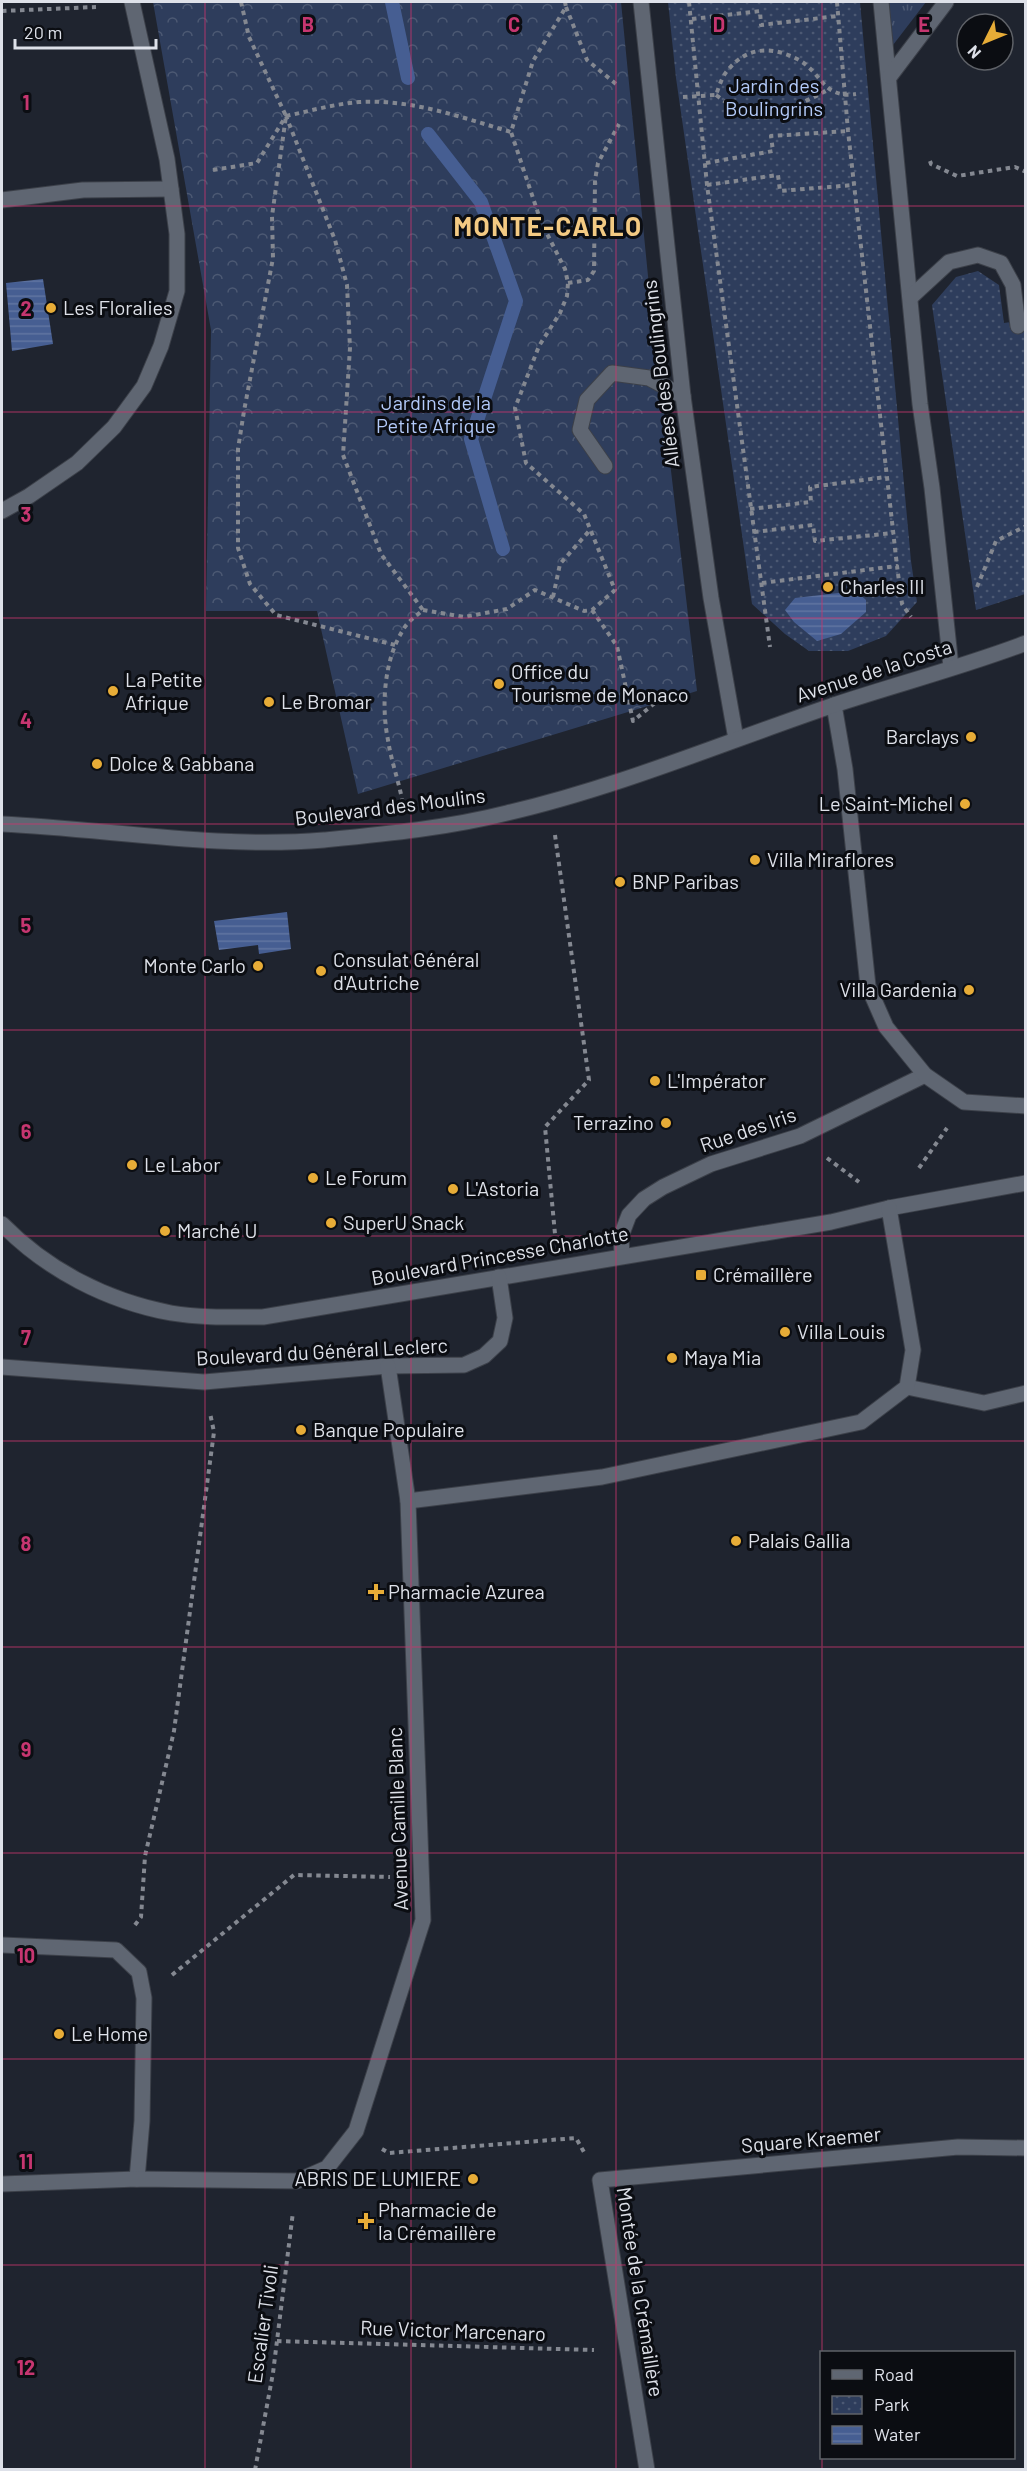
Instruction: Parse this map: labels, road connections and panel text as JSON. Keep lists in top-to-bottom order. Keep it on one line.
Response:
{"streets":{"main road":["Allées des Boulingrins","Avenue de la Costa","Boulevard des Moulins","Rue des Iris","Boulevard Princesse Charlotte","Boulevard du Général Leclerc","Avenue Camille Blanc","Square Kraemer","Montée de la Crémaillère"],"path":["Escalier Tivoli","Rue Victor Marcenaro"]},"crossings":[["Allées des Boulingrins","Avenue de la Costa"],["Allées des Boulingrins","Boulevard des Moulins"],["Avenue de la Costa","Boulevard des Moulins"],["Rue des Iris","Boulevard Princesse Charlotte"],["Boulevard Princesse Charlotte","Boulevard du Général Leclerc"],["Boulevard du Général Leclerc","Avenue Camille Blanc"],["Avenue Camille Blanc","Montée de la Crémaillère"],["Avenue Camille Blanc","Escalier Tivoli"],["Square Kraemer","Montée de la Crémaillère"],["Montée de la Crémaillère","Rue Victor Marcenaro"],["Escalier Tivoli","Rue Victor Marcenaro"]],"districts":["MONTE-CARLO"],"parks":["Jardin des Boulingrins","Jardins de la Petite Afrique"],"places":{"other":["Les Floralies","Charles III","Office du Tourisme de Monaco","La Petite Afrique","Le Bromar","Barclays","Dolce & Gabbana","Le Saint-Michel","Villa Miraflores","BNP Paribas","Monte Carlo","Consulat Général d'Autriche","Villa Gardenia","L'Impérator","Terrazino","Le Labor","Le Forum","L'Astoria","SuperU Snack","Marché U","Villa Louis","Maya Mia","Banque Populaire","Palais Gallia","Le Home","ABRIS DE LUMIERE"],"transit":["Crémaillère"],"health":["Pharmacie Azurea","Pharmacie de la Crémaillère"]},"legend":["Road","Park","Water"],"scale_bar":"20 m","north":"bottom left","grid":{"columns":["B","C","D","E"],"rows":["1","2","3","4","5","6","7","8","9","10","11","12"]}}
